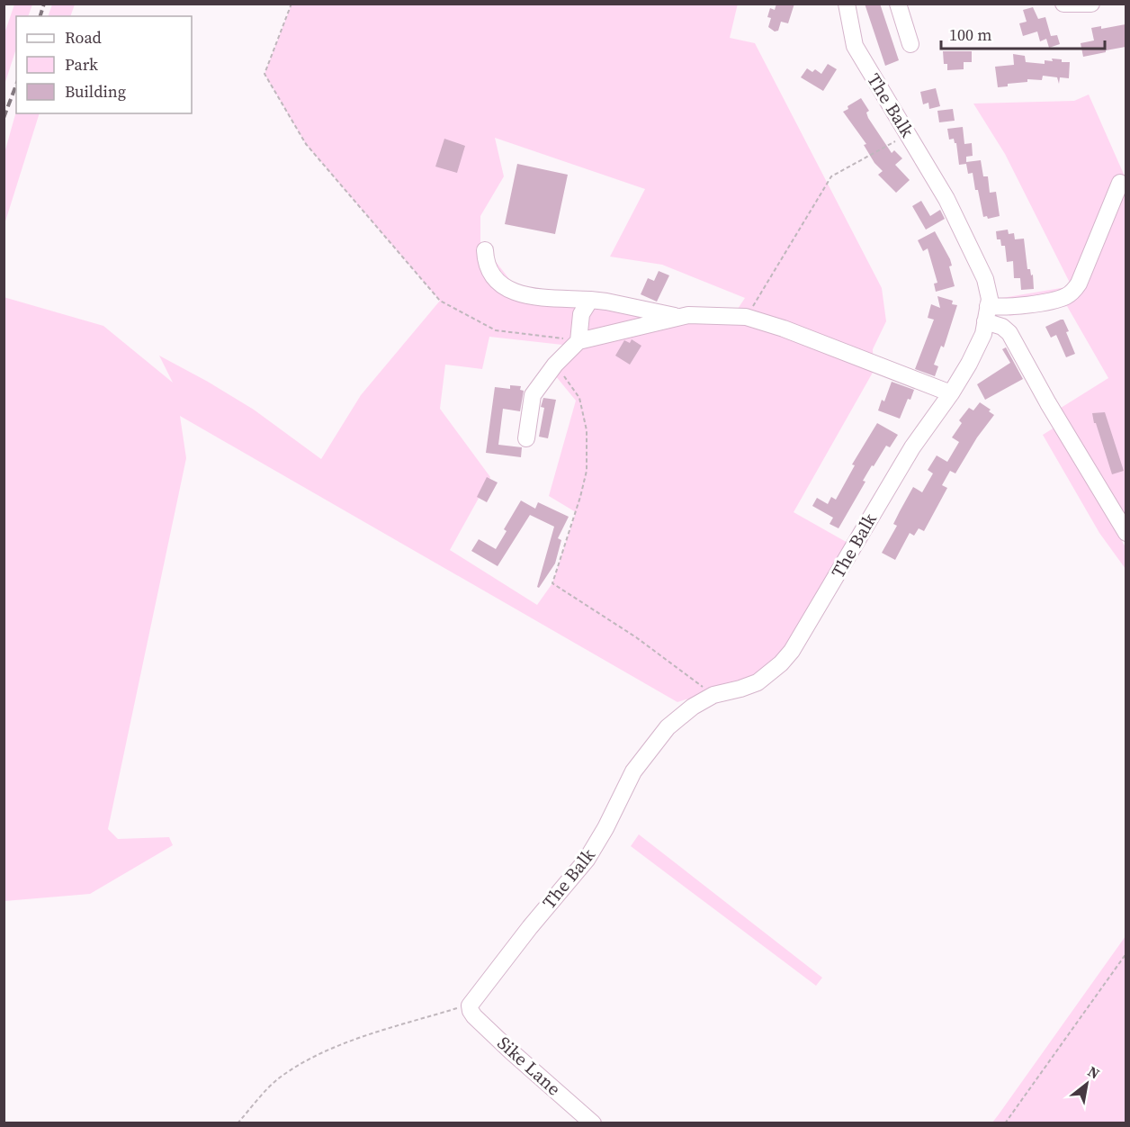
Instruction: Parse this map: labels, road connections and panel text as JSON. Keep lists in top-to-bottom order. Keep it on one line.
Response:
{"streets":{"street":["The Balk","Sike Lane"]},"crossings":[["The Balk","Sike Lane"]],"legend":["Road","Park","Building"],"scale_bar":"100 m","north":"top right"}
